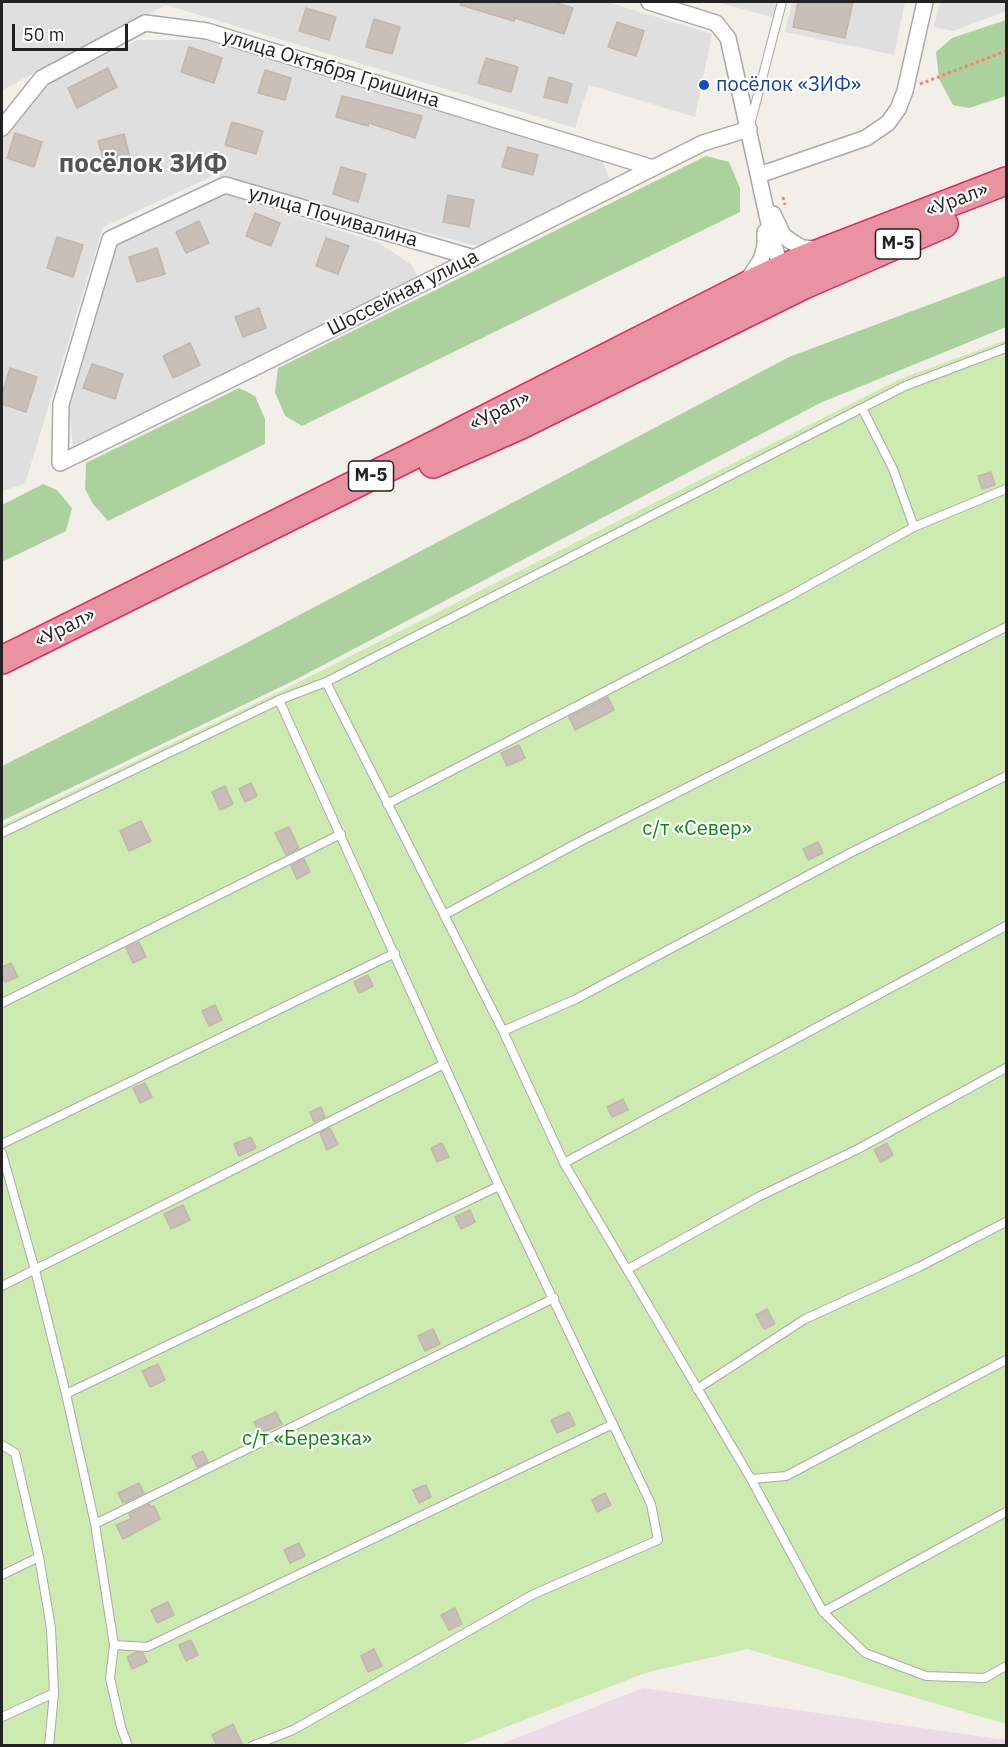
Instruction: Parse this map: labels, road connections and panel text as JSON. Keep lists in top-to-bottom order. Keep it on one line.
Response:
{"streets":{"highway":["«Урал»","М-5"],"street":["улица Октября Гришина","улица Почивалина","Шоссейная улица"]},"crossings":[["улица Октября Гришина","Шоссейная улица"],["улица Почивалина","Шоссейная улица"]],"districts":["посёлок ЗИФ"],"parks":["с/т «Север»","с/т «Березка»"],"places":["посёлок «ЗИФ»"],"scale_bar":"50 m"}
